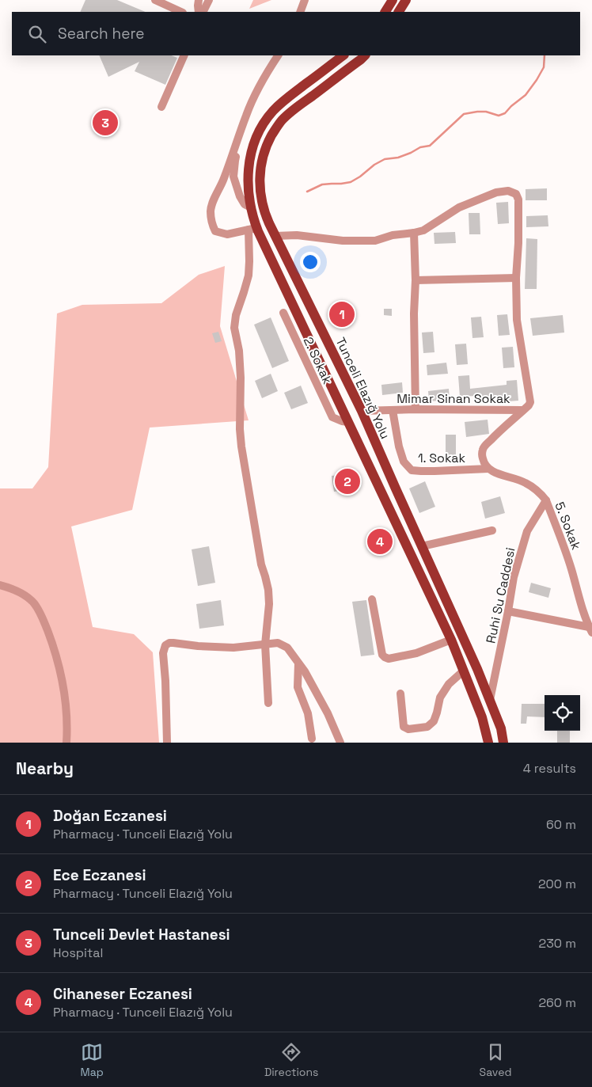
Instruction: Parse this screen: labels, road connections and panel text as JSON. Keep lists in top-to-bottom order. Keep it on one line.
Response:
{"streets":{"main road":["Tunceli Elazığ Yolu"],"street":["2. Sokak","Mimar Sinan Sokak","1. Sokak","5. Sokak","Ruhi Su Caddesi"]},"crossings":[["Tunceli Elazığ Yolu","Mimar Sinan Sokak"],["Tunceli Elazığ Yolu","Ruhi Su Caddesi"],["Mimar Sinan Sokak","1. Sokak"],["5. Sokak","Ruhi Su Caddesi"]],"page":{"search":"Search here","pins":["3","1","2","4"],"heading":["Nearby","4 results"],"list":[{"mark":"1","name":"Doğan Eczanesi","note":"Pharmacy · Tunceli Elazığ Yolu","value":"60 m"},{"mark":"2","name":"Ece Eczanesi","note":"Pharmacy · Tunceli Elazığ Yolu","value":"200 m"},{"mark":"3","name":"Tunceli Devlet Hastanesi","note":"Hospital","value":"230 m"},{"mark":"4","name":"Cihaneser Eczanesi","note":"Pharmacy · Tunceli Elazığ Yolu","value":"260 m"}],"nav":["Map","Directions","Saved"]}}
